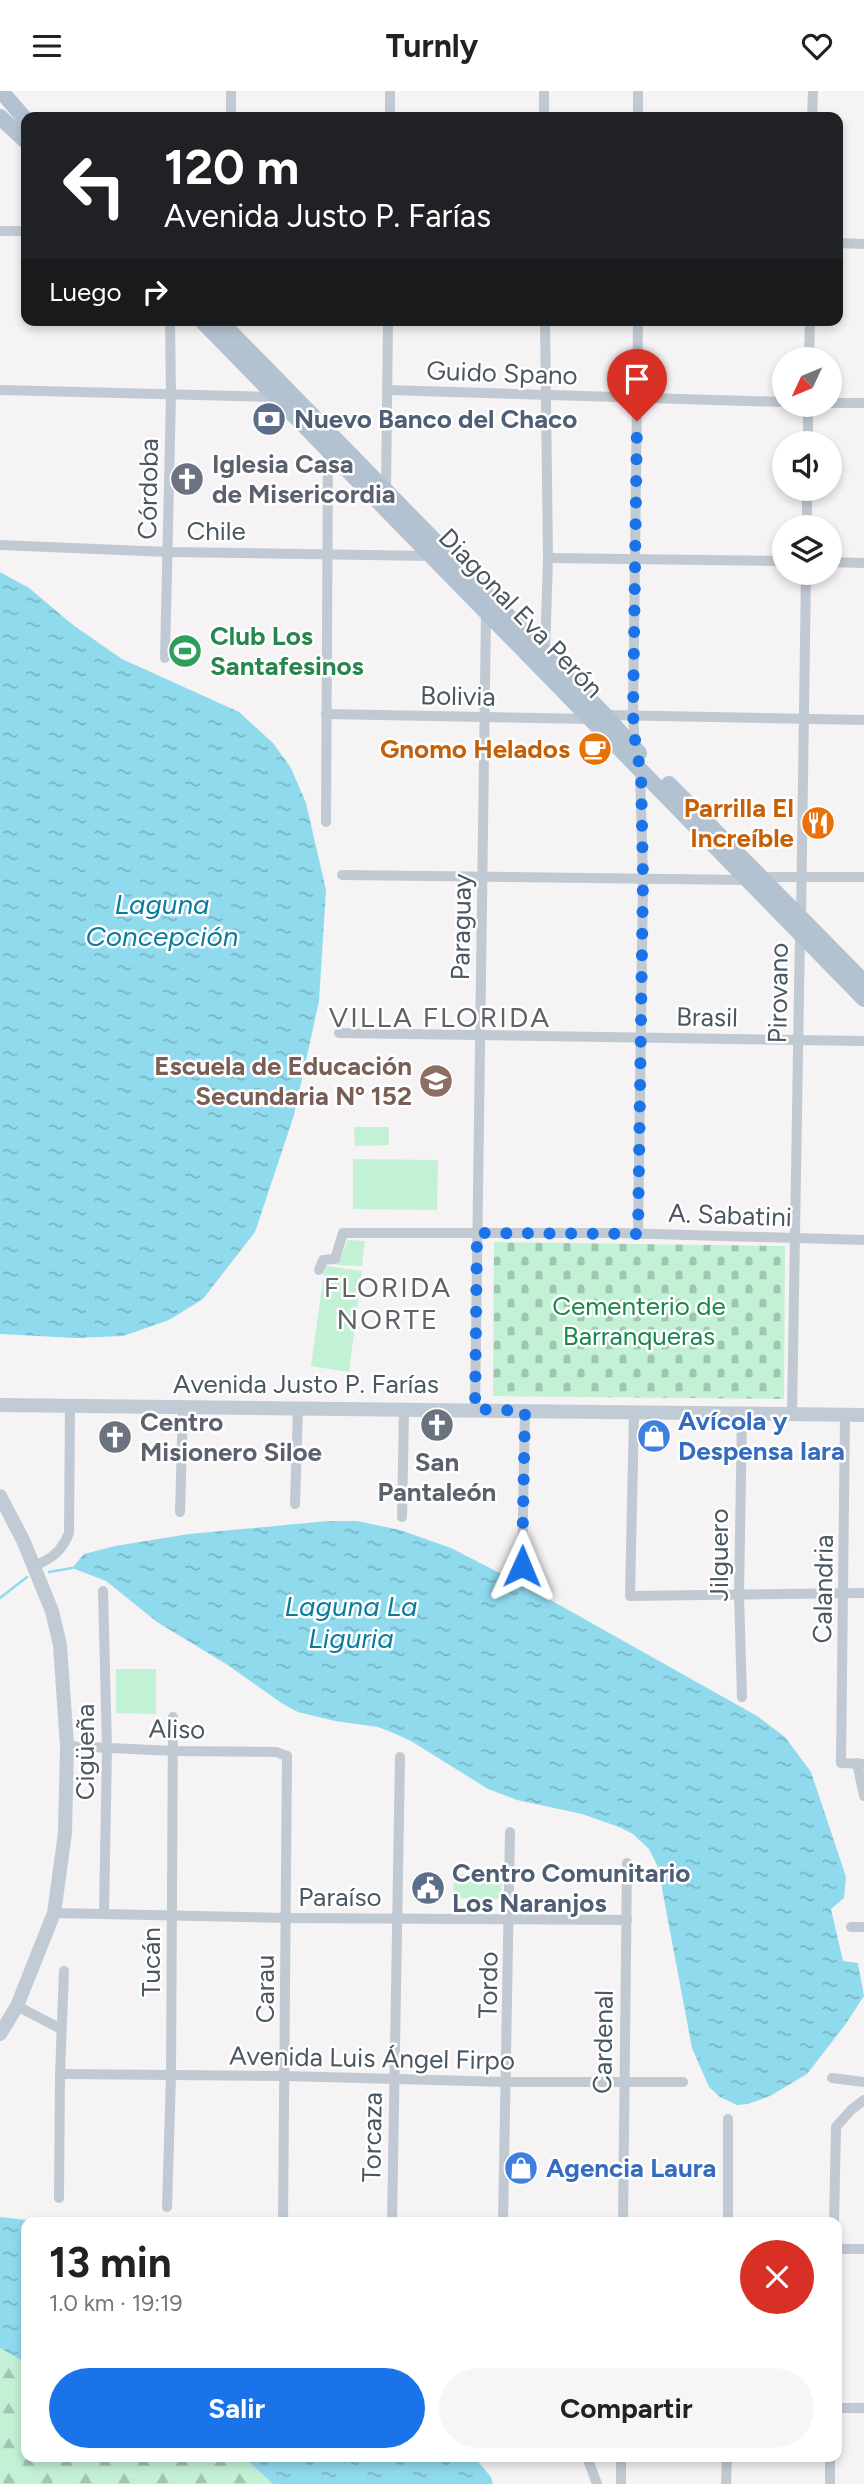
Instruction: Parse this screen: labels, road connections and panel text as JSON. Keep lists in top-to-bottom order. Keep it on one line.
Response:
{"streets":{"main road":["Diagonal Eva Perón"],"street":["Guido Spano","Córdoba","Chile","Bolivia","Paraguay","Pirovano","Brasil","A. Sabatini","Avenida Justo P. Farías","Jilguero","Calandria","Aliso","Cigüeña","Paraíso","Tucán","Tordo","Carau","Cardenal","Avenida Luis Ángel Firpo","Torcaza"]},"crossings":[["Córdoba","Chile"],["Chile","Diagonal Eva Perón"],["Diagonal Eva Perón","Bolivia"],["Diagonal Eva Perón","Paraguay"],["Diagonal Eva Perón","Pirovano"],["Bolivia","Paraguay"],["Bolivia","Pirovano"],["Paraguay","Brasil"],["Paraguay","A. Sabatini"],["Paraguay","Avenida Justo P. Farías"],["Pirovano","Brasil"],["Pirovano","A. Sabatini"],["Pirovano","Avenida Justo P. Farías"],["Avenida Justo P. Farías","Jilguero"],["Avenida Justo P. Farías","Calandria"],["Aliso","Cigüeña"],["Aliso","Tucán"],["Aliso","Carau"],["Cigüeña","Paraíso"],["Paraíso","Tucán"],["Paraíso","Tordo"],["Paraíso","Carau"],["Paraíso","Cardenal"],["Paraíso","Torcaza"],["Tucán","Avenida Luis Ángel Firpo"],["Tordo","Avenida Luis Ángel Firpo"],["Carau","Avenida Luis Ángel Firpo"],["Cardenal","Avenida Luis Ángel Firpo"],["Avenida Luis Ángel Firpo","Torcaza"]],"districts":["VILLA FLORIDA","FLORIDA NORTE"],"water":["Laguna Concepción","Laguna La Liguria"],"parks":["Cementerio de Barranqueras"],"places":{"bank":["Nuevo Banco del Chaco"],"church":["Iglesia Casa de Misericordia","San Pantaleón","Centro Misionero Siloe"],"sports":["Club Los Santafesinos"],"cafe":["Gnomo Helados"],"restaurant":["Parrilla El Increíble"],"school or university":["Escuela de Educación Secundaria Nº 152"],"shop":["Avícola y Despensa Iara","Agencia Laura"],"public building":["Centro Comunitario Los Naranjos"]},"north":"bottom left","page":{"header":"Turnly","turn":["120 m","Avenida Justo P. Farías"],"then":"Luego","heading":["13 min","1.0 km · 19:19"],"buttons":["Salir","Compartir"]}}
